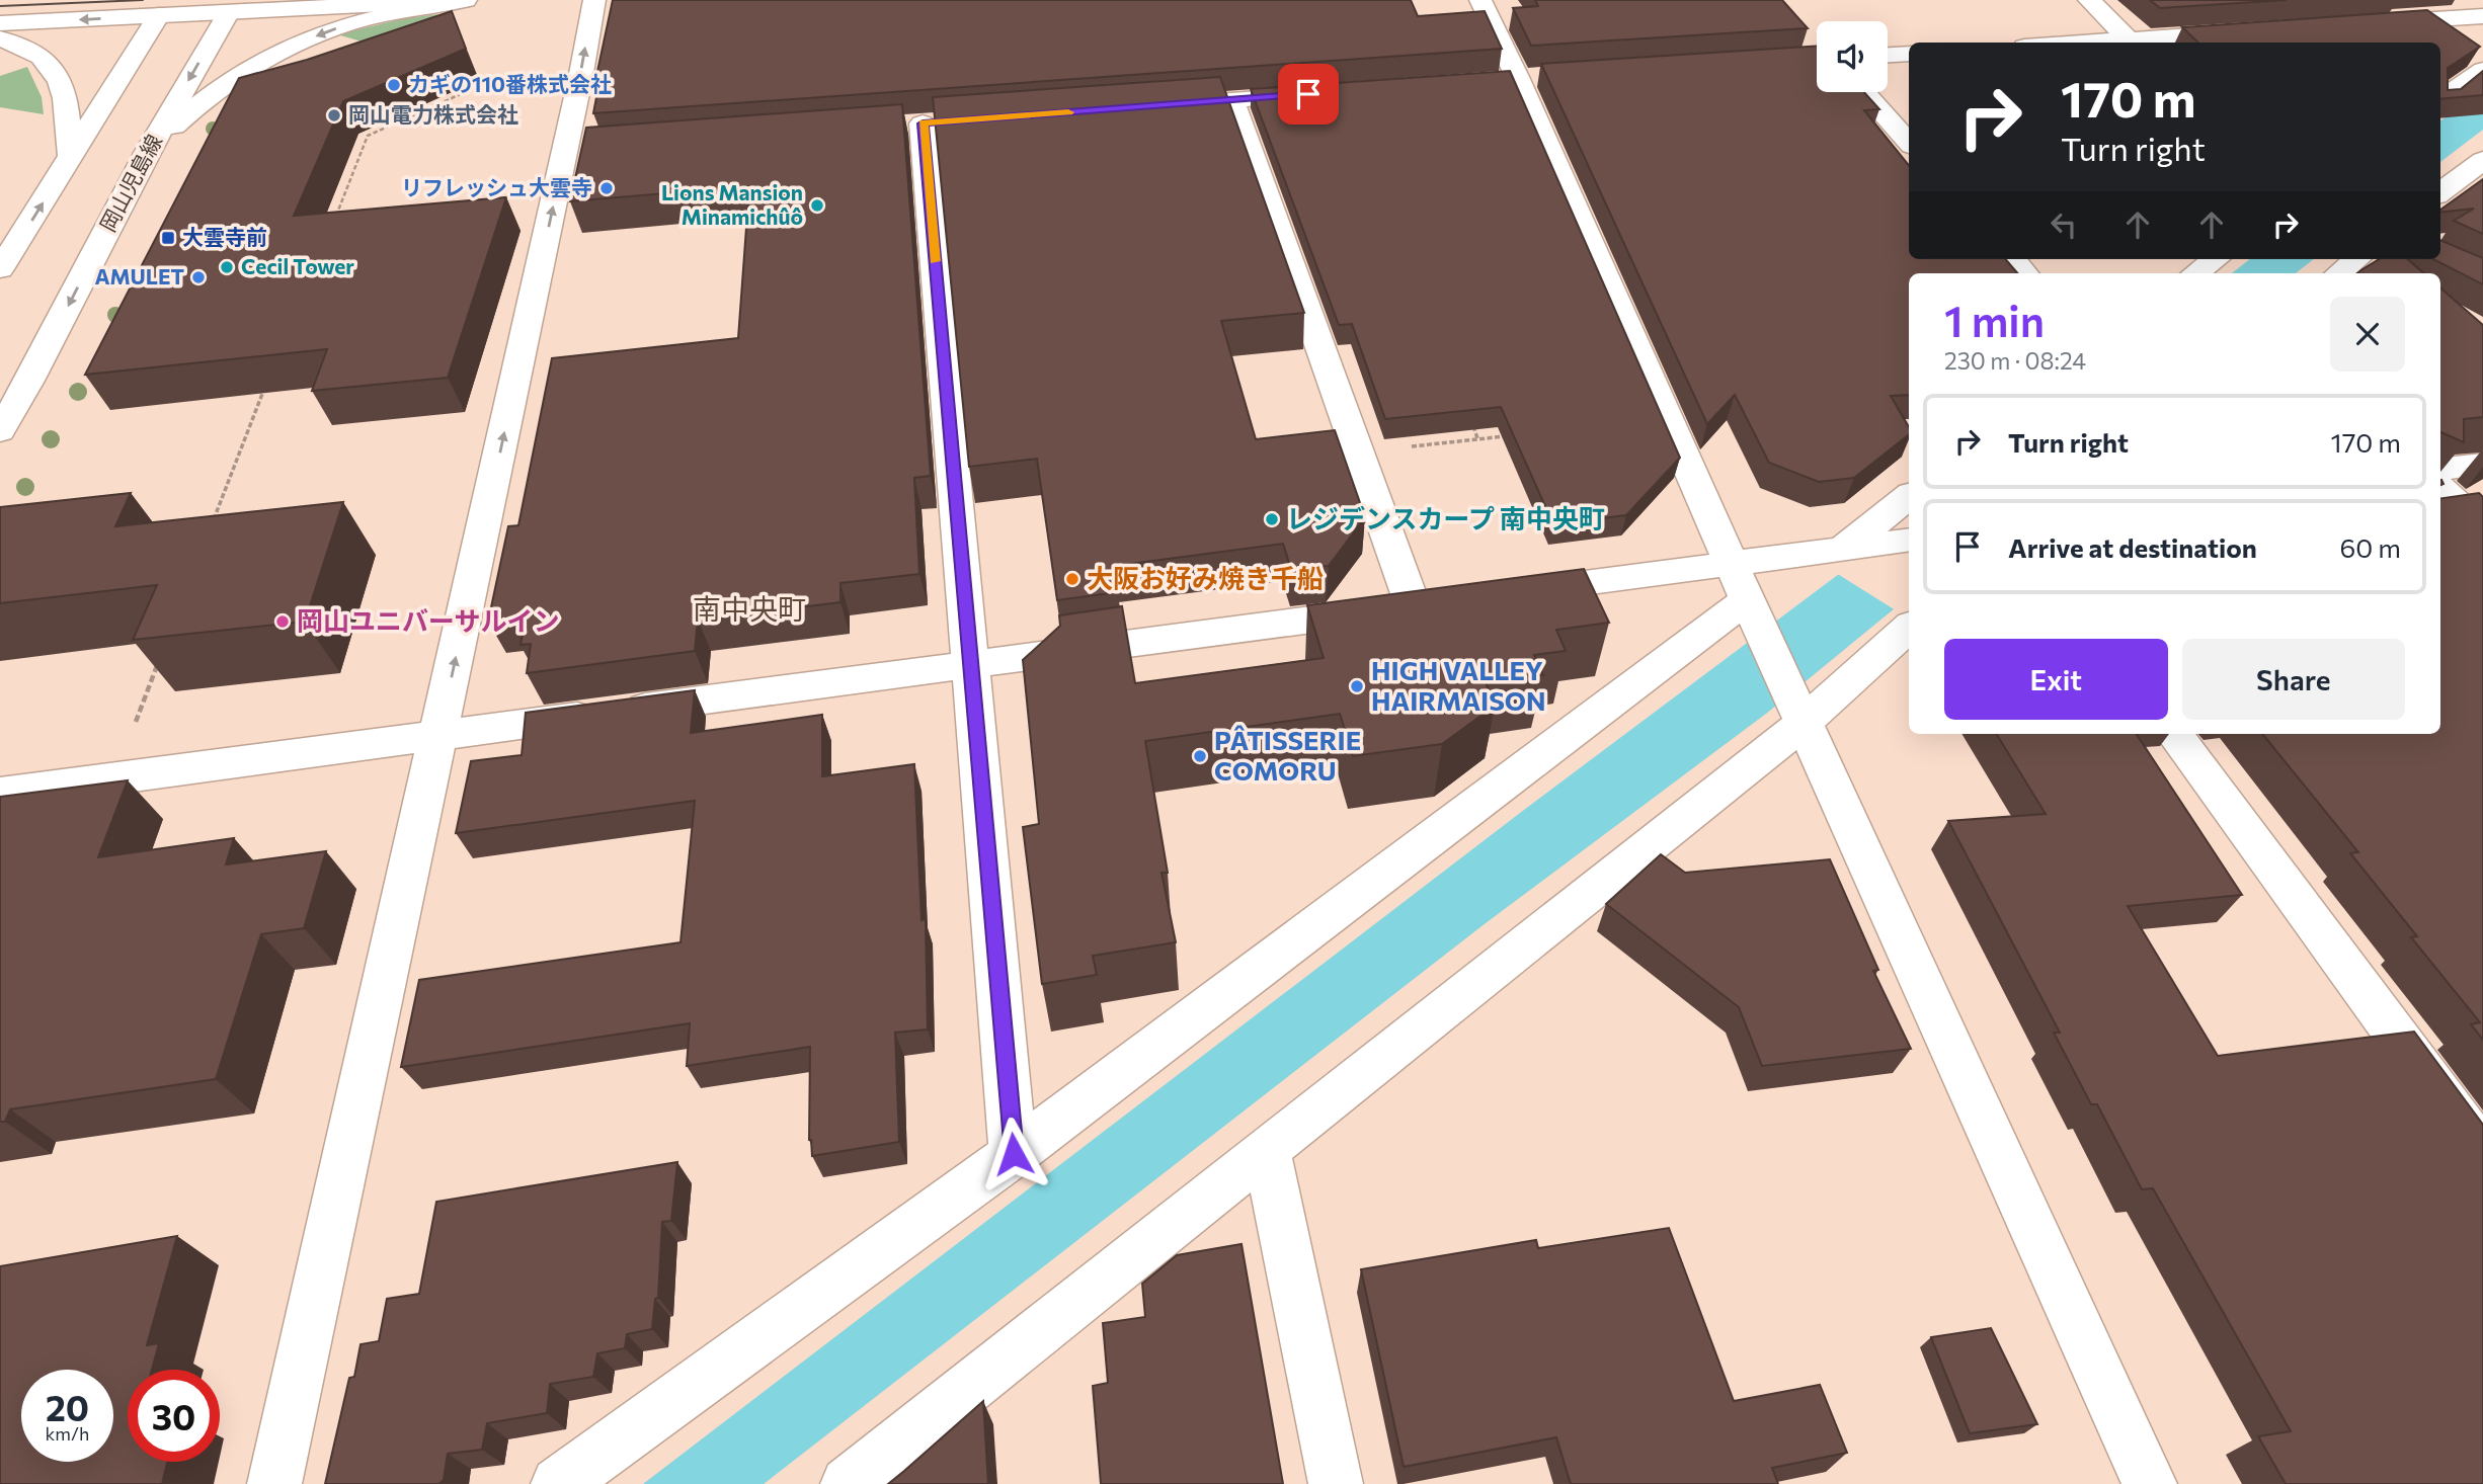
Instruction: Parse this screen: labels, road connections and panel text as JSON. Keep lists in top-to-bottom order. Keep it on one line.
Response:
{"streets":{"main road":["岡山児島線"]},"districts":["南中央町"],"places":{"other":["カギの110番株式会社","岡山電力株式会社","リフレッシュ大雲寺","Lions Mansion Minamichûô","Cecil Tower","AMULET","レジデンスカープ 南中央町","大阪お好み焼き千船","岡山ユニバーサルイン","HIGH VALLEY HAIRMAISON","PÂTISSERIE COMORU"],"transit":["大雲寺前"]},"page":{"turn":["170 m","Turn right"],"heading":["1 min","230 m · 08:24"],"list":[{"name":"Turn right","value":"170 m"},{"name":"Arrive at destination","value":"60 m"}],"buttons":["Exit","Share"],"speed":"20 km/h","limit":"30"}}
